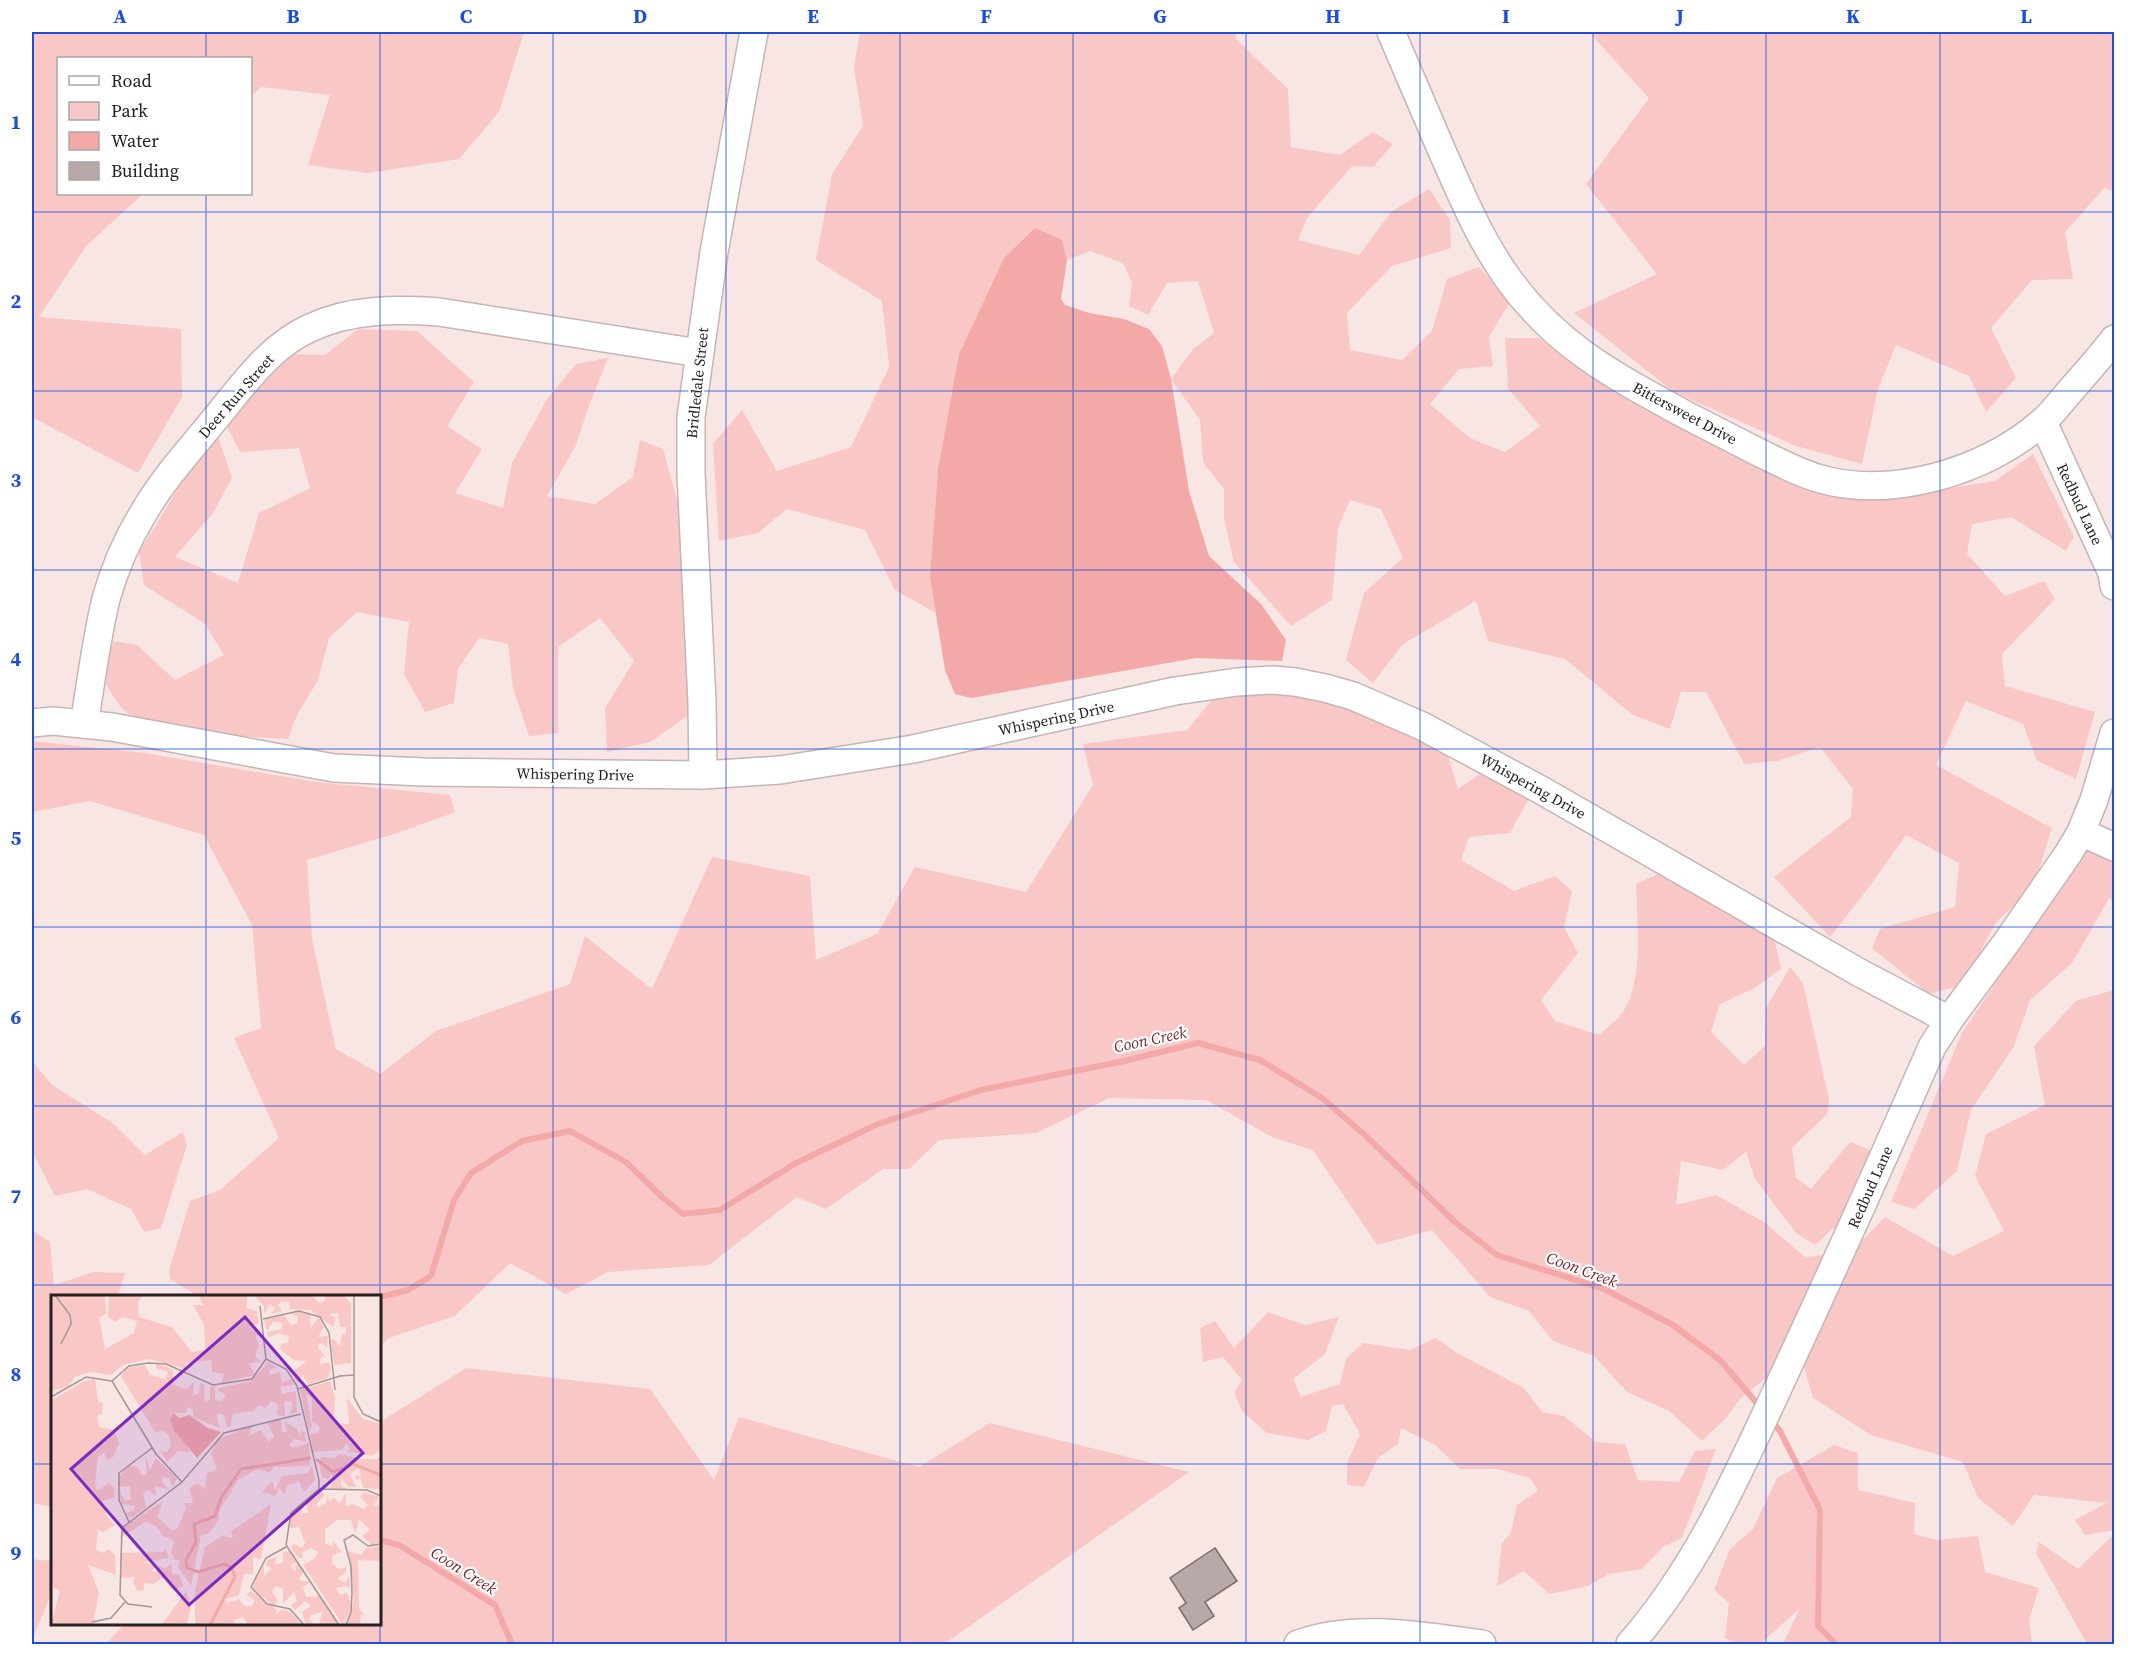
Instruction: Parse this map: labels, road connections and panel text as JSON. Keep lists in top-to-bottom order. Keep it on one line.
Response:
{"streets":{"street":["Bridledale Street","Deer Run Street","Bittersweet Drive","Redbud Lane","Whispering Drive"]},"crossings":[["Bridledale Street","Deer Run Street"],["Bridledale Street","Whispering Drive"],["Deer Run Street","Whispering Drive"],["Bittersweet Drive","Redbud Lane"],["Redbud Lane","Whispering Drive"]],"water":["Coon Creek"],"legend":["Road","Park","Water","Building"],"grid":{"columns":["A","B","C","D","E","F","G","H","I","J","K","L"],"rows":["1","2","3","4","5","6","7","8","9"]}}
